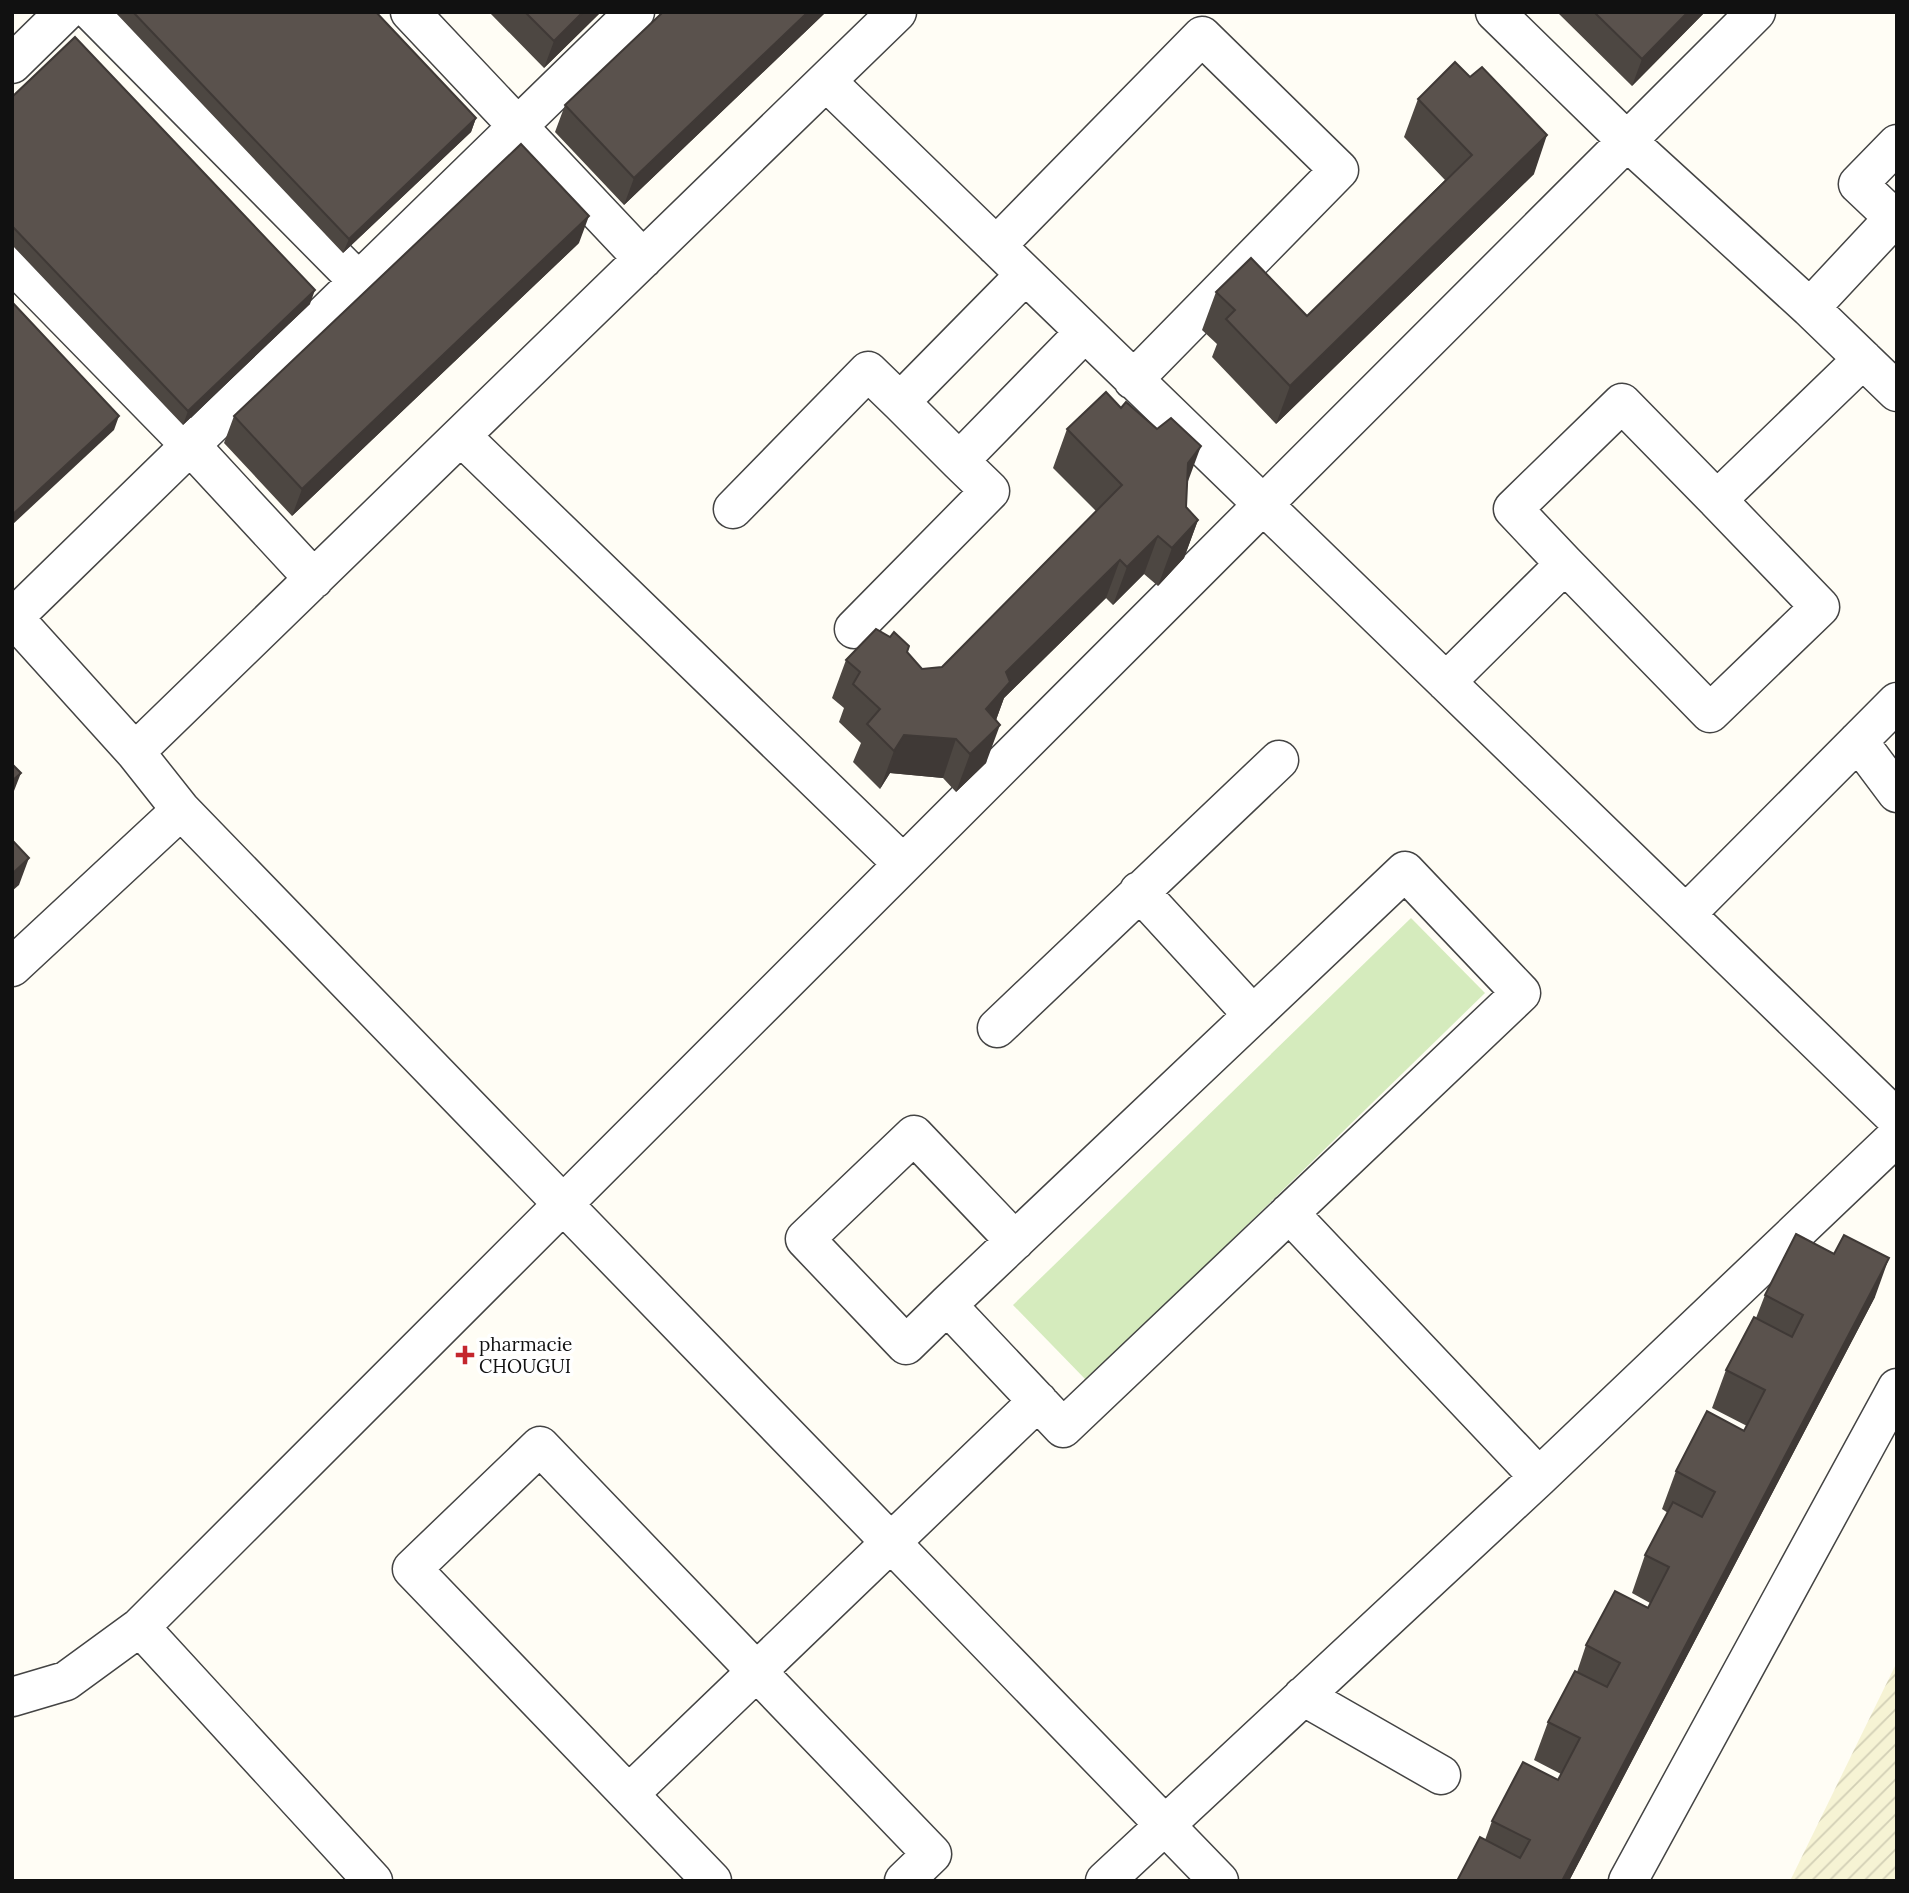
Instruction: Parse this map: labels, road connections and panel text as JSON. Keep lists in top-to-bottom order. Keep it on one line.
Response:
{"places":{"health":["pharmacie CHOUGUI"]}}
